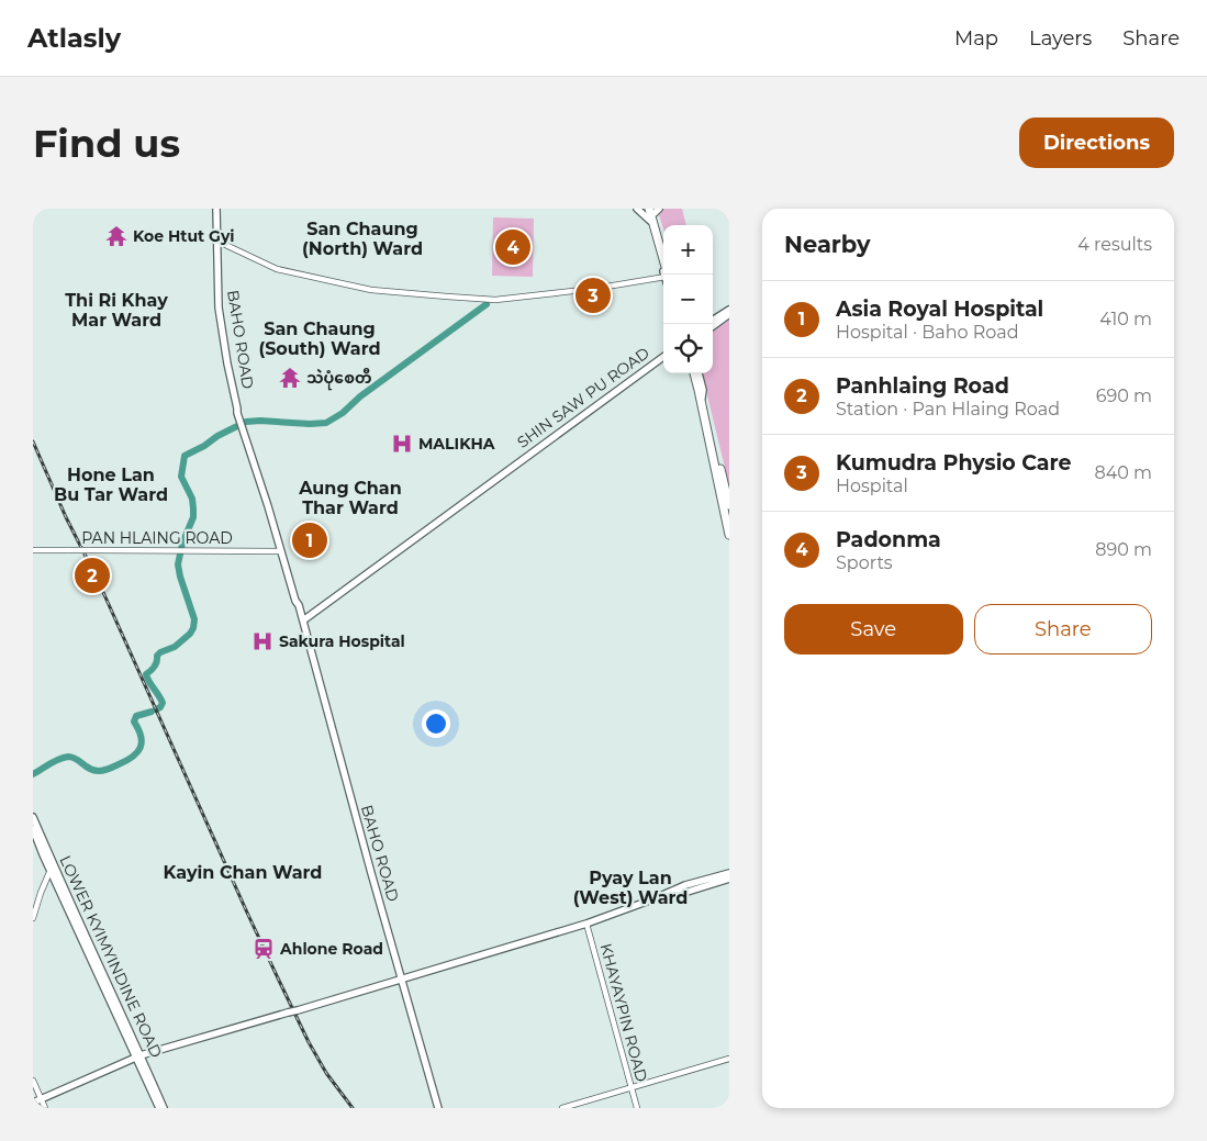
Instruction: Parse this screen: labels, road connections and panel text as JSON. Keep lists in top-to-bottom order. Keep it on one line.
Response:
{"streets":{"main road":["BAHO ROAD","SHIN SAW PU ROAD","LOWER KYIMYINDINE ROAD"],"street":["PAN HLAING ROAD","KHAYAYPIN ROAD"]},"crossings":[["BAHO ROAD","SHIN SAW PU ROAD"],["BAHO ROAD","PAN HLAING ROAD"]],"districts":["San Chaung (North) Ward","Thi Ri Khay Mar Ward","San Chaung (South) Ward","Hone Lan Bu Tar Ward","Aung Chan Thar Ward","Kayin Chan Ward","Pyay Lan (West) Ward"],"places":{"temple":["Koe Htut Gyi","သဲပုံစေတီ"],"hospital":["MALIKHA","Sakura Hospital"],"station":["Ahlone Road"]},"page":{"header":"Atlasly","nav":["Map","Layers","Share"],"buttons":["Directions",["Save","Share"]],"title":"Find us","heading":["Nearby","4 results"],"map_buttons":["+","−"],"pins":["4","3","1","2"],"list":[{"mark":"1","name":"Asia Royal Hospital","note":"Hospital · Baho Road","value":"410 m"},{"mark":"2","name":"Panhlaing Road","note":"Station · Pan Hlaing Road","value":"690 m"},{"mark":"3","name":"Kumudra Physio Care","note":"Hospital","value":"840 m"},{"mark":"4","name":"Padonma","note":"Sports","value":"890 m"}]}}
